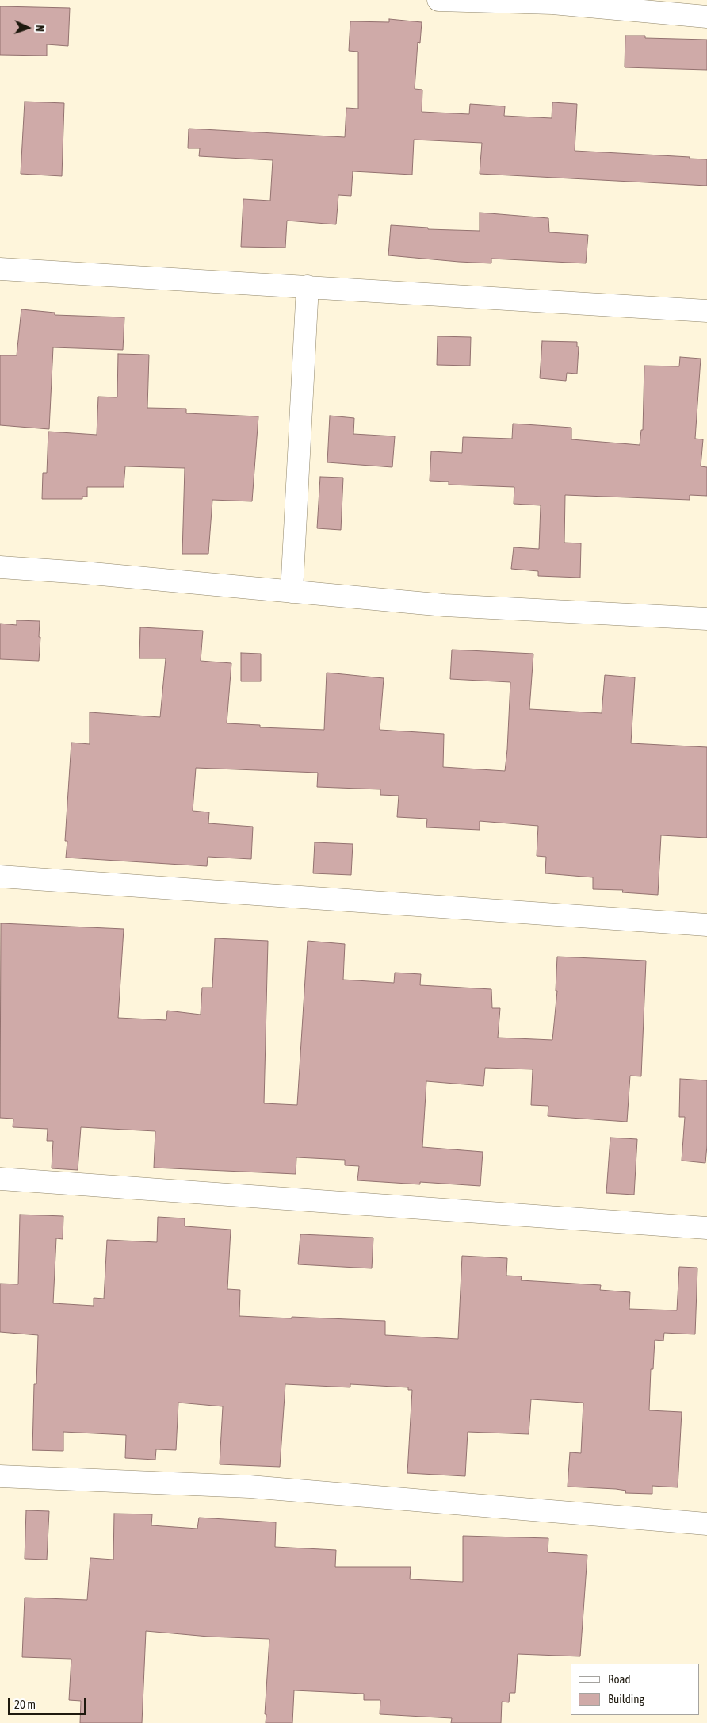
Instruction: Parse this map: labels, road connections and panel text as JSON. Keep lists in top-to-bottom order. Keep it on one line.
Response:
{"legend":["Road","Building"],"scale_bar":"20 m","north":"right"}
